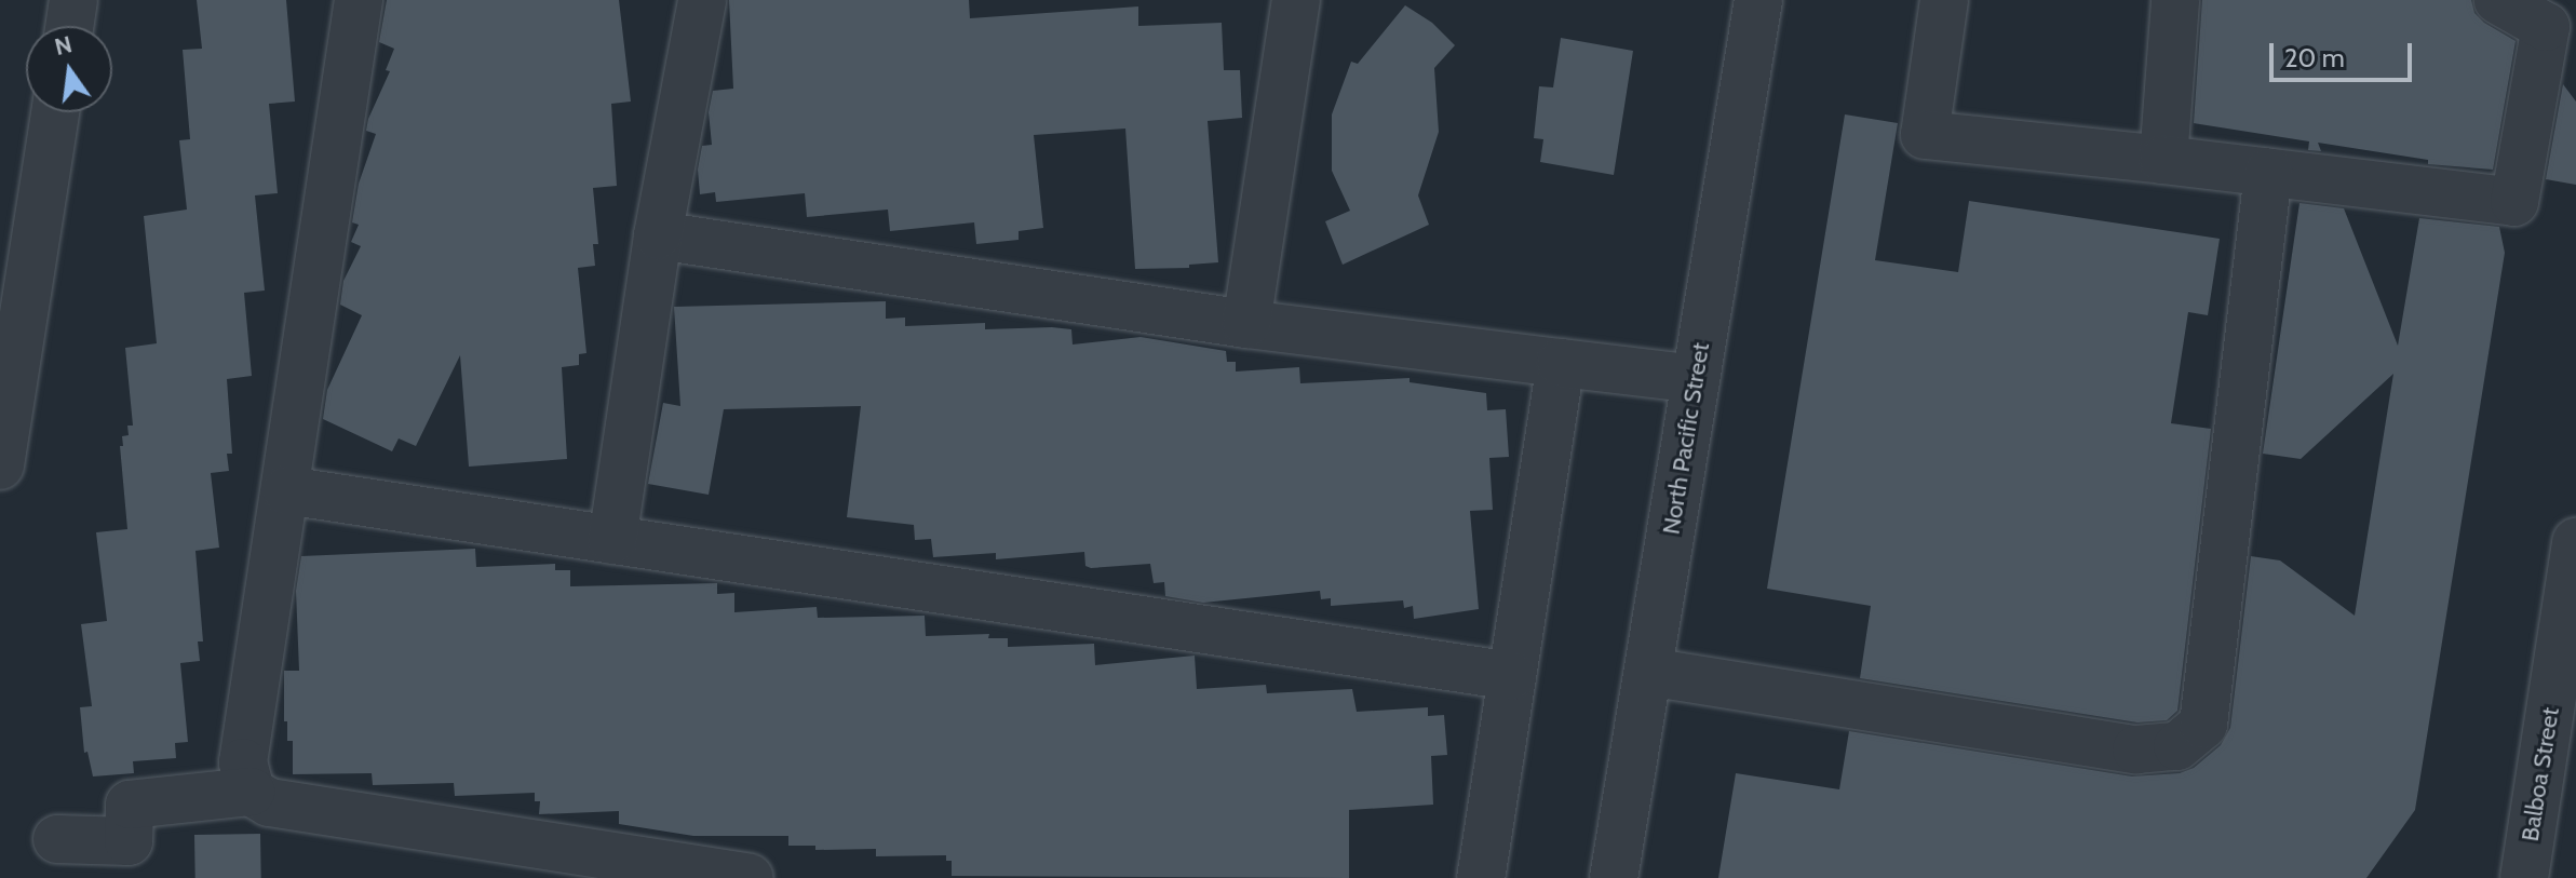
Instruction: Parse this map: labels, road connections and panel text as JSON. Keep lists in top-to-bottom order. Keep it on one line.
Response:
{"streets":{"street":["North Pacific Street","Balboa Street"]},"scale_bar":"20 m","north":"top"}
